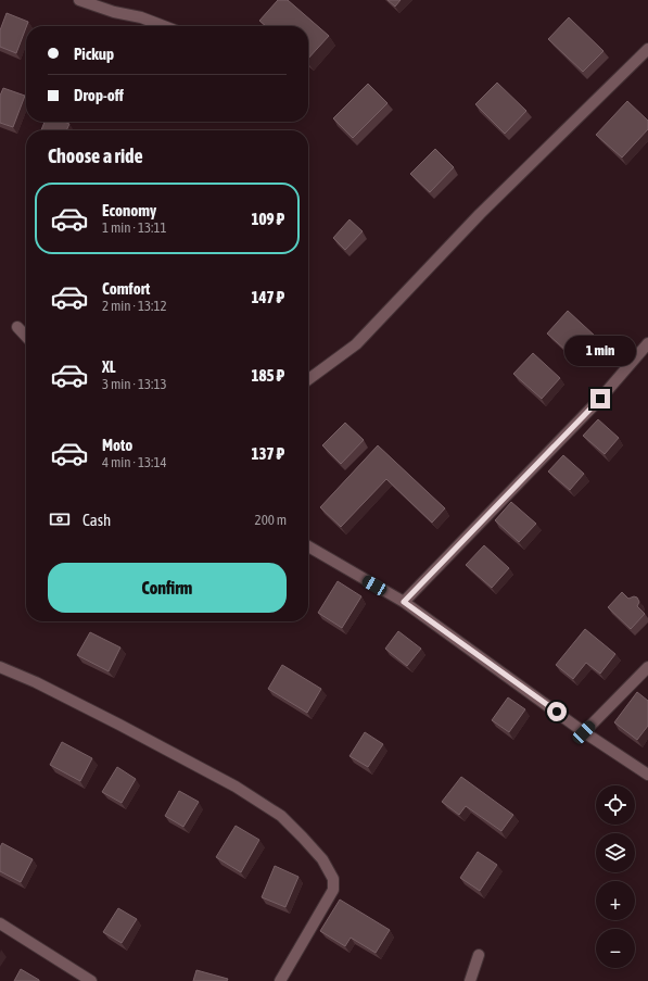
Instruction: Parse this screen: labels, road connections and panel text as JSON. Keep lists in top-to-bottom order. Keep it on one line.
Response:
{"page":{"banner":["Pickup","Drop-off"],"heading":"Choose a ride","list":[{"name":"Economy","note":"1 min · 13:11","value":"109 ₽"},{"name":"Comfort","note":"2 min · 13:12","value":"147 ₽"},{"name":"XL","note":"3 min · 13:13","value":"185 ₽"},{"name":"Moto","note":"4 min · 13:14","value":"137 ₽"}],"bubble":"1 min","pay":["Cash","200 m"],"buttons":"Confirm","map_buttons":["+","−"]}}
